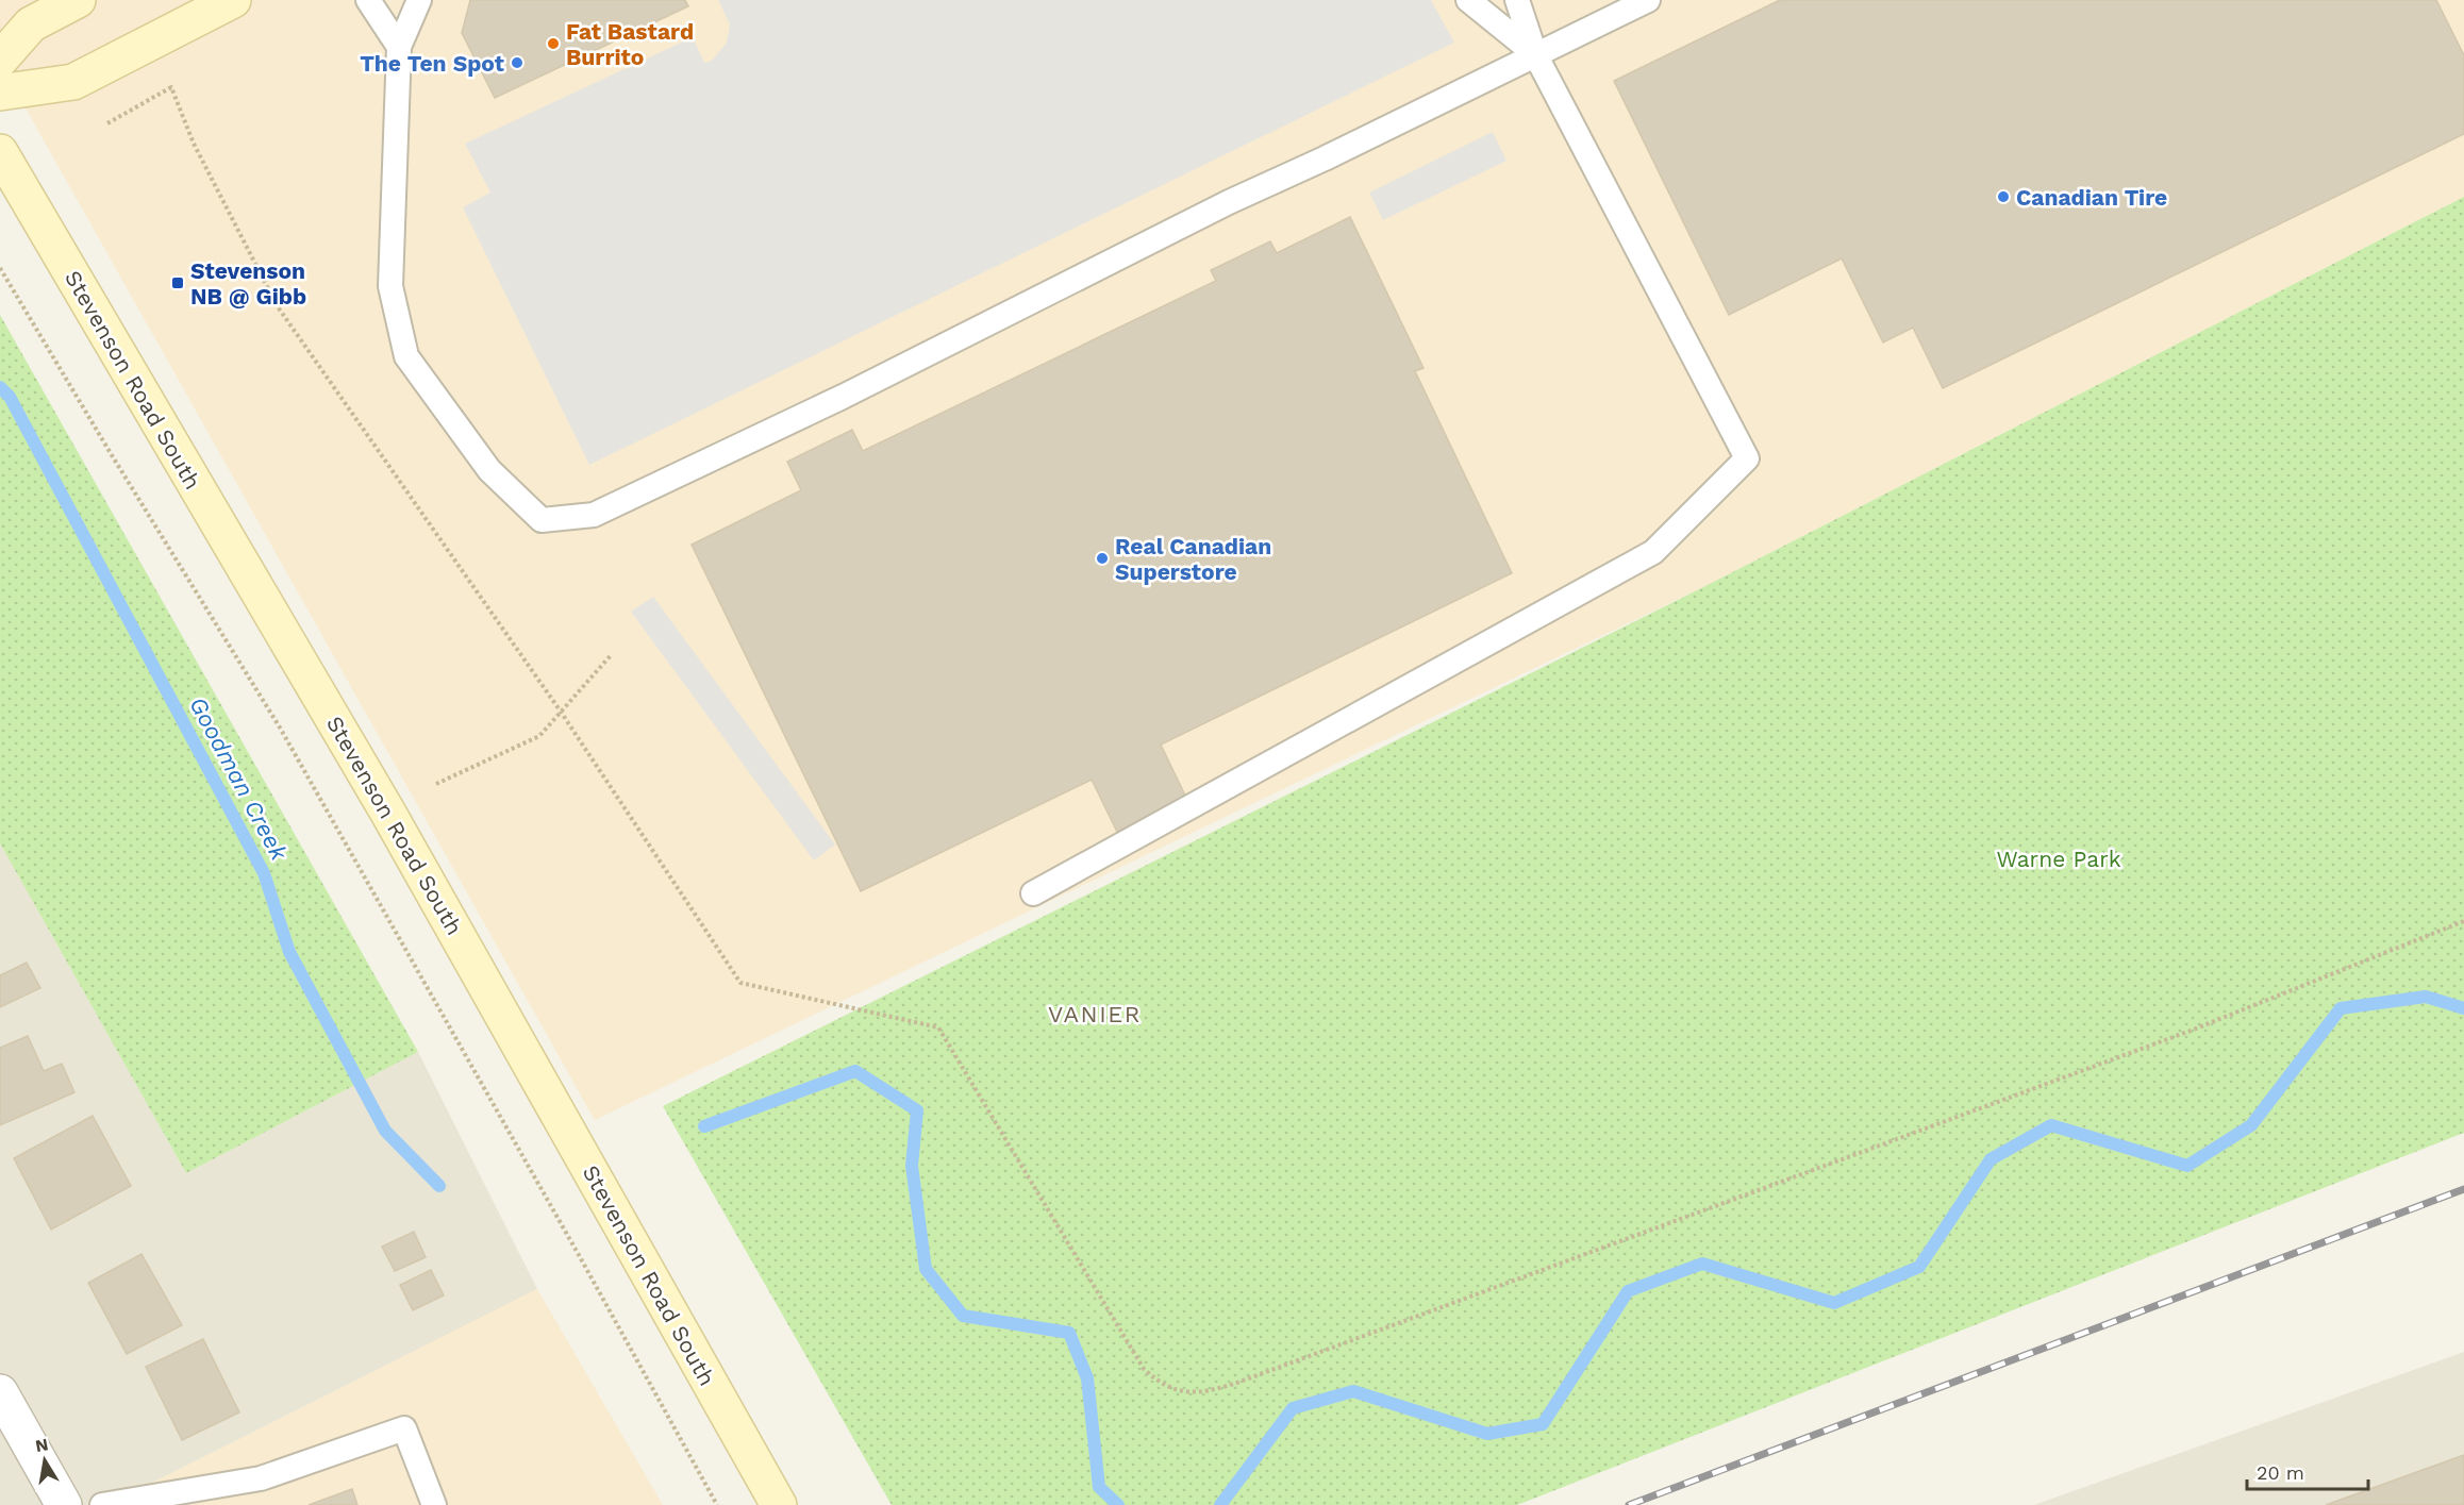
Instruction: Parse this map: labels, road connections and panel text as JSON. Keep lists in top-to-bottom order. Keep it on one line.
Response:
{"streets":{"main road":["Stevenson Road South"]},"districts":["VANIER"],"water":["Goodman Creek"],"parks":["Warne Park"],"places":{"other":["Fat Bastard Burrito","The Ten Spot","Canadian Tire","Real Canadian Superstore"],"transit":["Stevenson NB @ Gibb"]},"scale_bar":"20 m","north":"top"}
